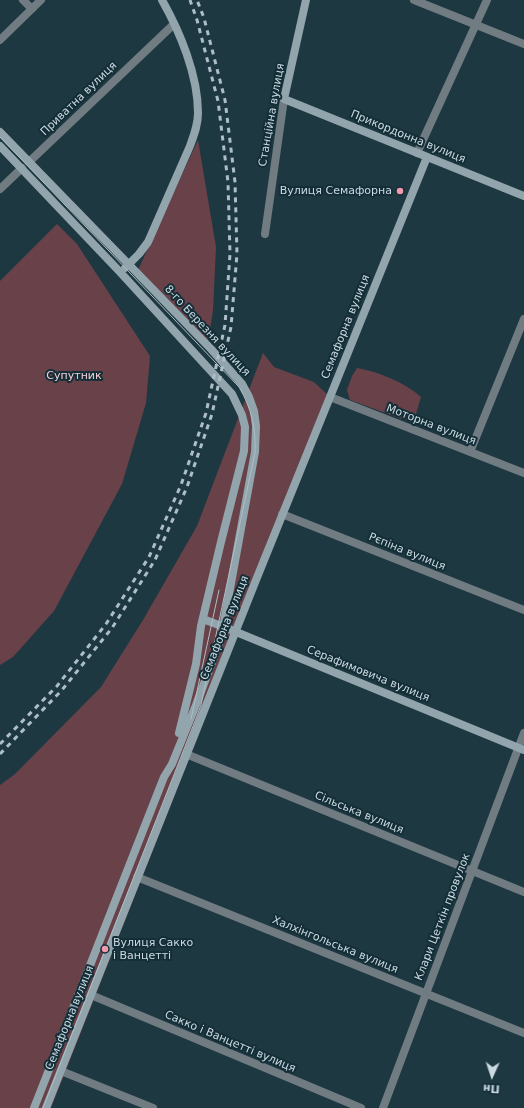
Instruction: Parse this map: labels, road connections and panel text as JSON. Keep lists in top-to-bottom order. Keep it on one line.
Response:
{"streets":{"main road":["Приватна вулиця","Станційна вулиця","Прикордонна вулиця","Семафорна вулиця","8-го Березня вулиця","Серафимовича вулиця"],"street":["Моторна вулиця","Рєпіна вулиця","Сільська вулиця","Клари Цеткін провулок","Халхінгольська вулиця","Сакко і Ванцетті вулиця"]},"crossings":[["Приватна вулиця","8-го Березня вулиця"],["Станційна вулиця","Прикордонна вулиця"],["Прикордонна вулиця","Семафорна вулиця"],["Семафорна вулиця","8-го Березня вулиця"],["Семафорна вулиця","Моторна вулиця"],["Семафорна вулиця","Рєпіна вулиця"],["Семафорна вулиця","Серафимовича вулиця"],["Семафорна вулиця","Сільська вулиця"],["Семафорна вулиця","Халхінгольська вулиця"],["Семафорна вулиця","Сакко і Ванцетті вулиця"],["8-го Березня вулиця","Серафимовича вулиця"],["Серафимовича вулиця","Клари Цеткін провулок"],["Сільська вулиця","Клари Цеткін провулок"],["Клари Цеткін провулок","Халхінгольська вулиця"]],"parks":["Супутник"],"places":["Вулиця Семафорна","Вулиця Сакко і Ванцетті"],"north":"bottom"}
